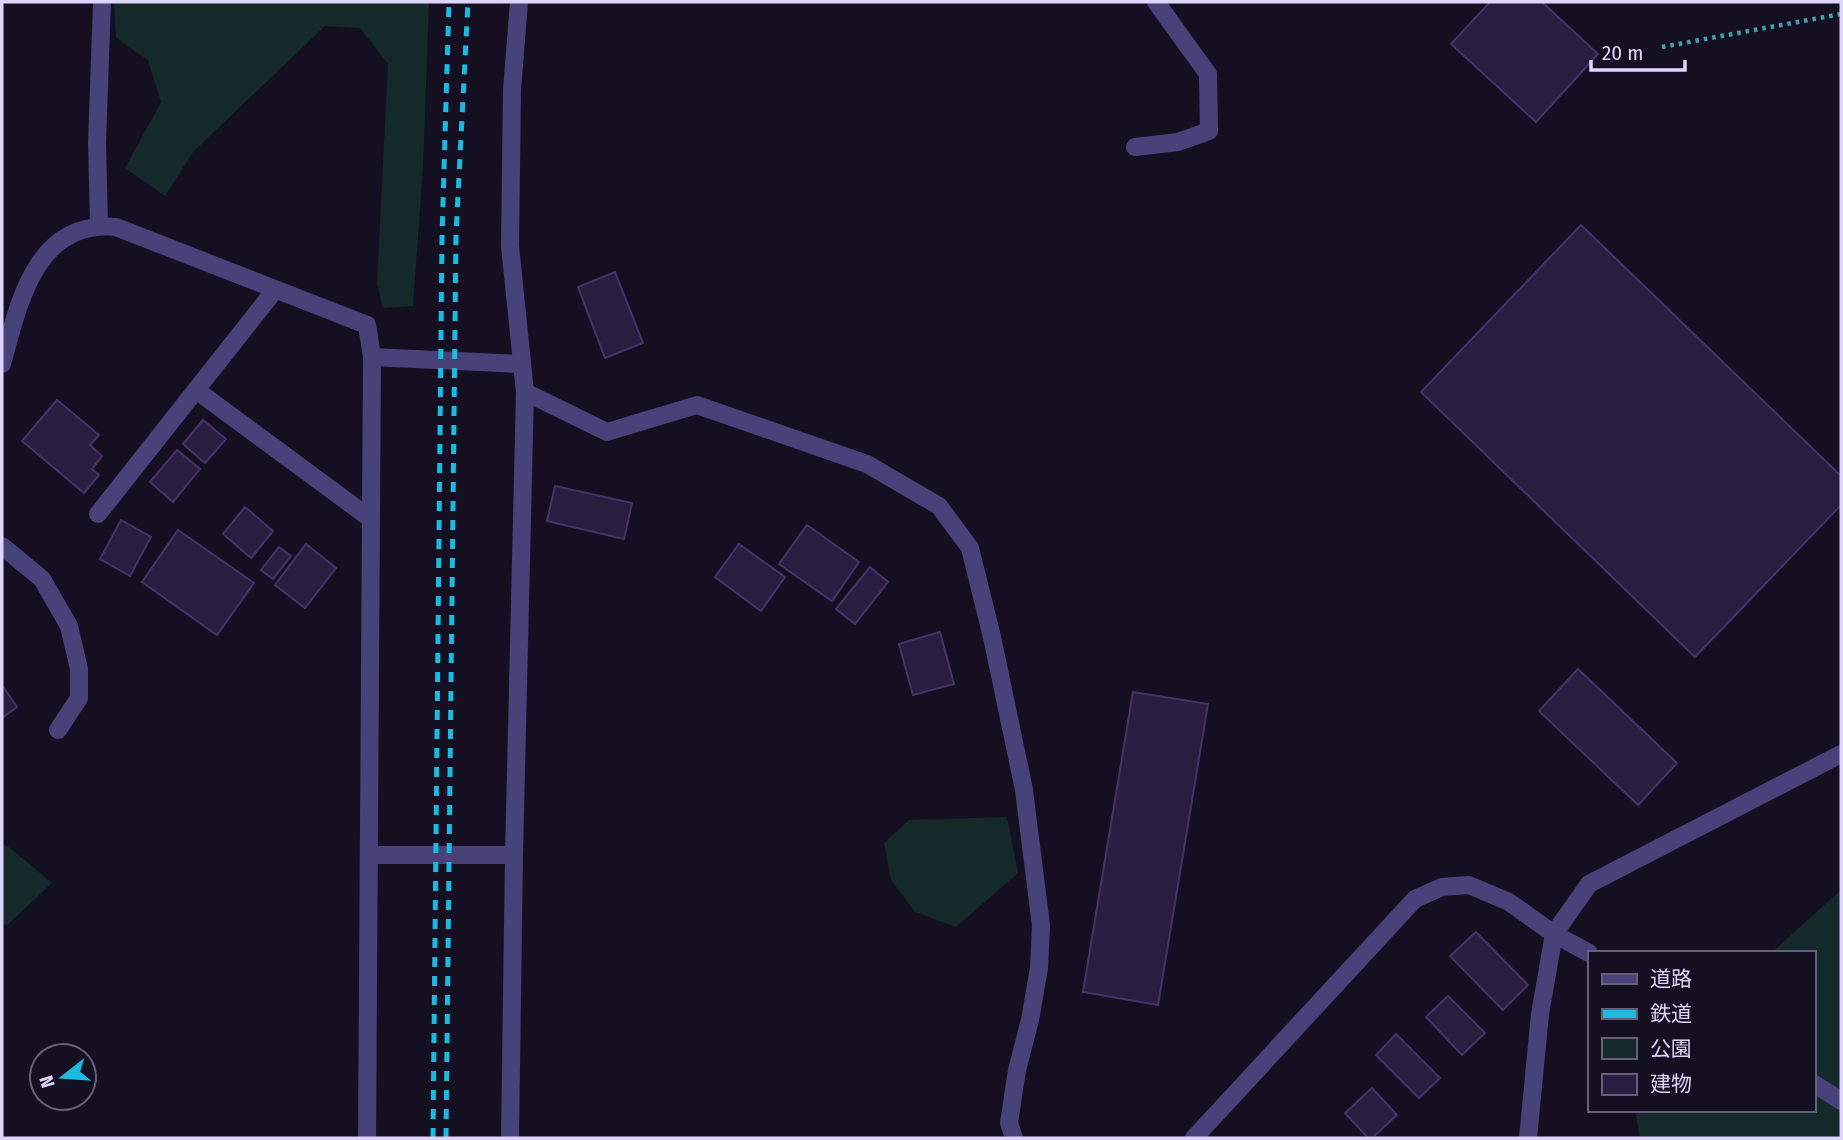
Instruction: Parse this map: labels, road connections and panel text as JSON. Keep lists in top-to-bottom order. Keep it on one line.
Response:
{"legend":["道路","鉄道","公園","建物"],"scale_bar":"20 m","north":"left"}
